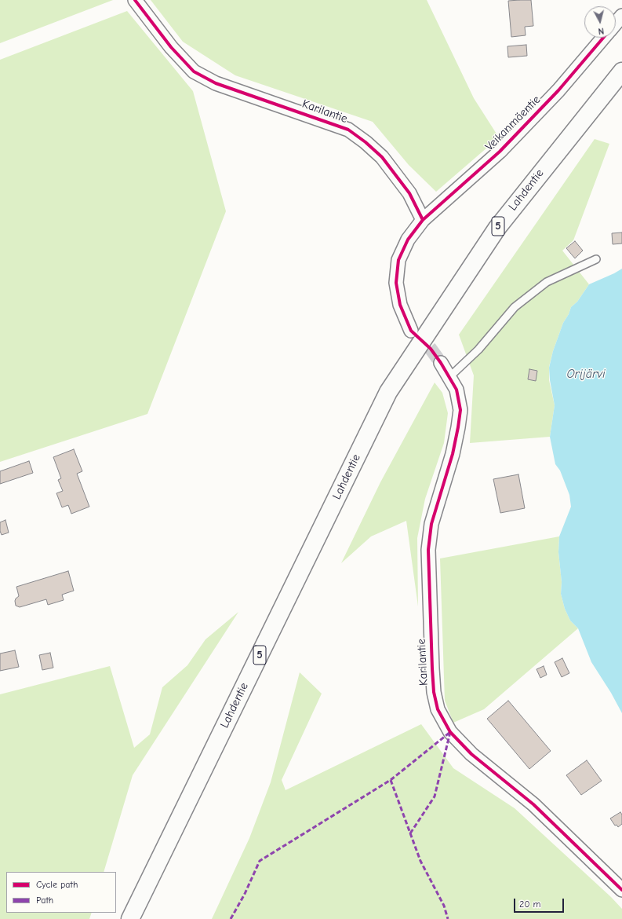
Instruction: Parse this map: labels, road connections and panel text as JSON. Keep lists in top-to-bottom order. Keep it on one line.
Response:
{"streets":{"highway":["Lahdentie","5"],"street":["Karilantie","Veikanmäentie"]},"crossings":[["Karilantie","Veikanmäentie"]],"water":["Orijärvi"],"legend":["Cycle path","Path"],"scale_bar":"20 m","north":"bottom"}
